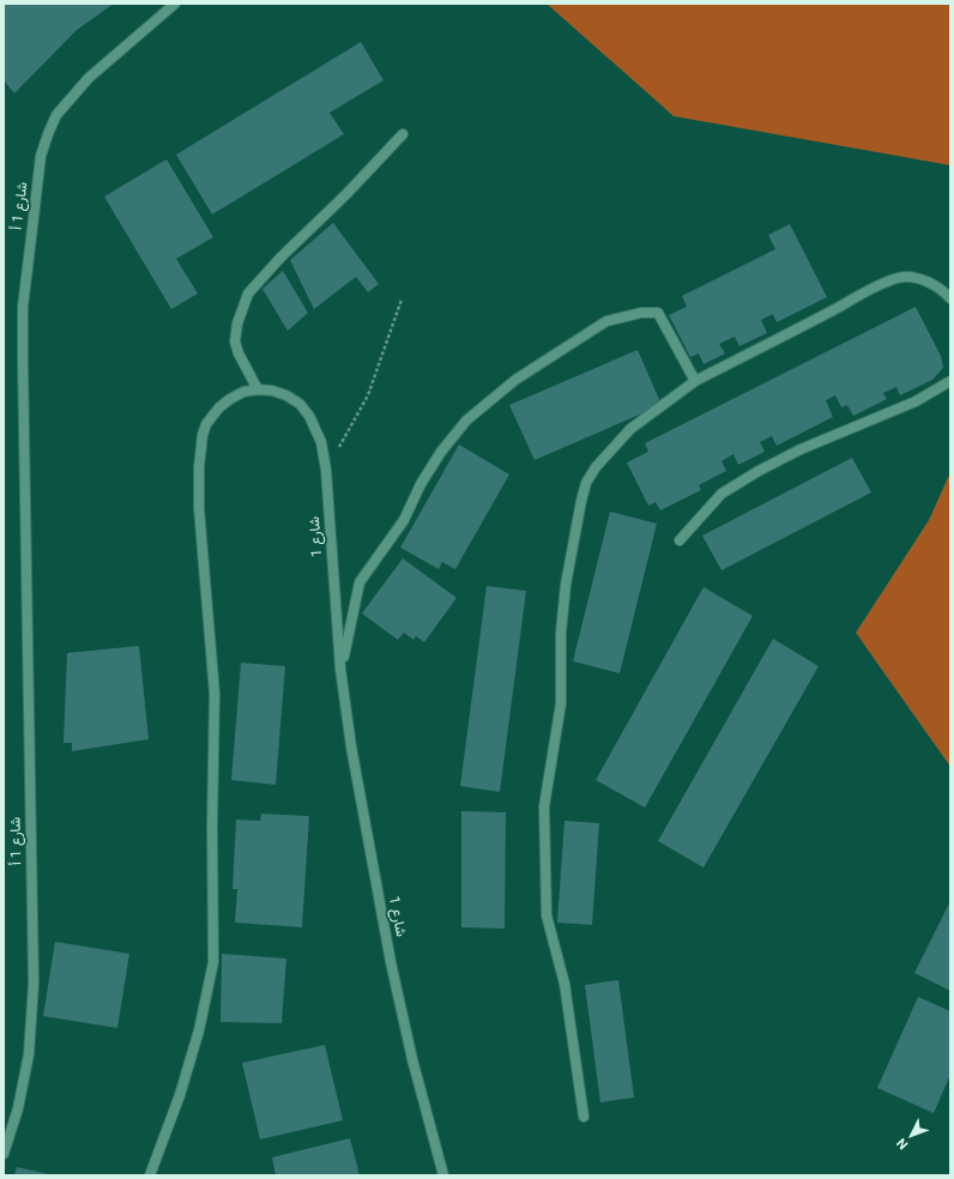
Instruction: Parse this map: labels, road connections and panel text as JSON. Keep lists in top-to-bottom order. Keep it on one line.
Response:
{"streets":{"street":["شارع 1 أ","شارع 1"]},"north":"bottom left"}
